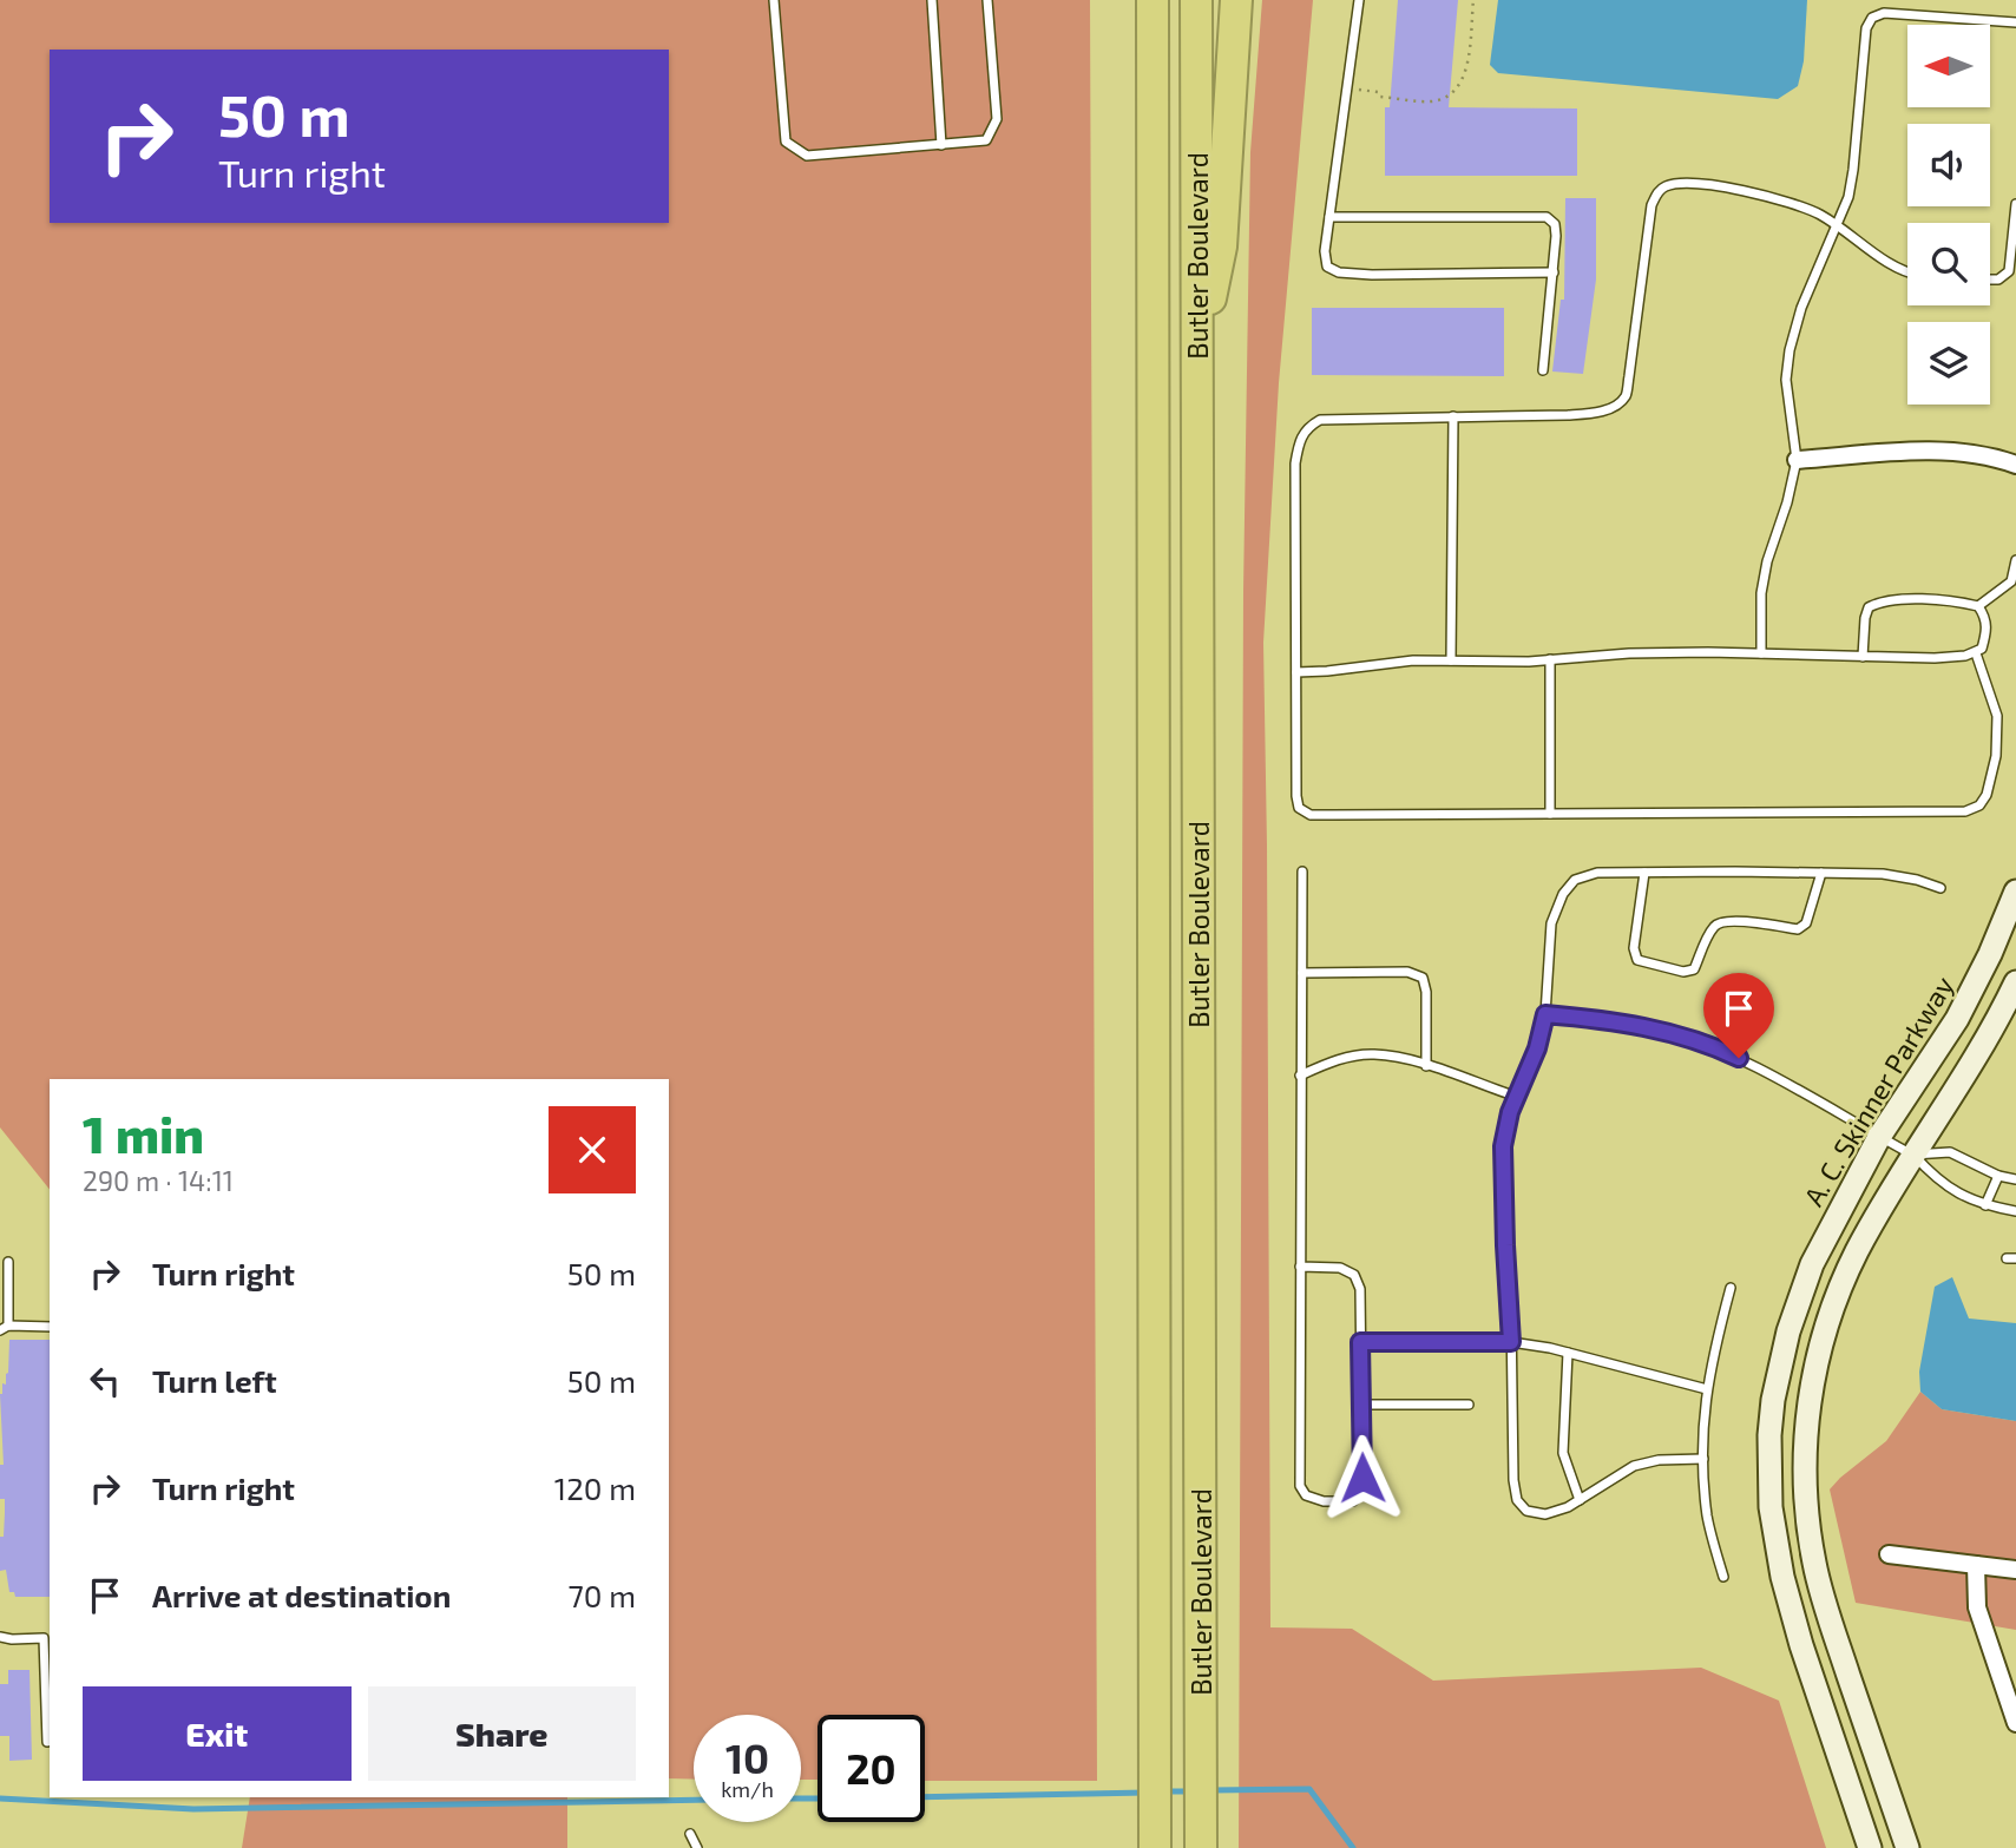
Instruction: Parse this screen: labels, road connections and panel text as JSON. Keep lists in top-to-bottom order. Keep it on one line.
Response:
{"streets":{"highway":["Butler Boulevard"],"main road":["A. C. Skinner Parkway"]},"north":"left","page":{"turn":["50 m","Turn right"],"heading":["1 min","290 m · 14:11"],"list":[{"name":"Turn right","value":"50 m"},{"name":"Turn left","value":"50 m"},{"name":"Turn right","value":"120 m"},{"name":"Arrive at destination","value":"70 m"}],"buttons":["Exit","Share"],"speed":"10 km/h","limit":"20"}}
